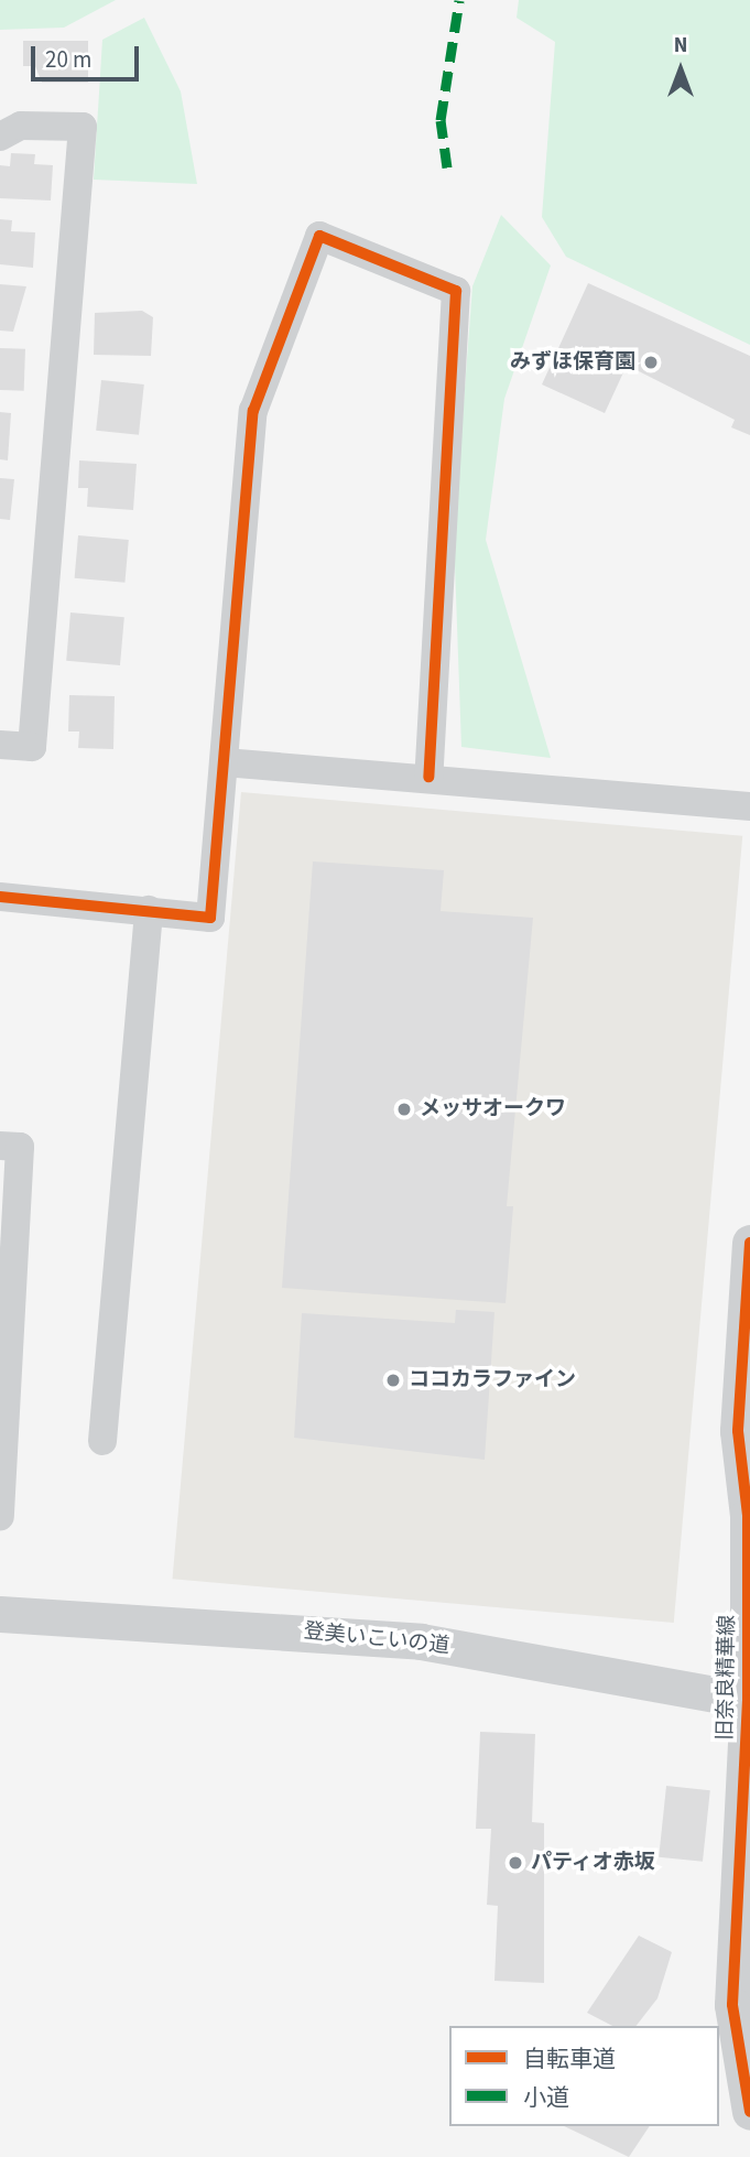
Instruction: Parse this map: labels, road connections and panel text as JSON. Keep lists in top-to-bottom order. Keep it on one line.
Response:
{"streets":{"street":["登美いこいの道","旧奈良精華線"]},"crossings":[["登美いこいの道","旧奈良精華線"]],"places":["みずほ保育園","メッサオークワ","ココカラファイン","パティオ赤坂"],"legend":["自転車道","小道"],"scale_bar":"20 m","north":"top"}
